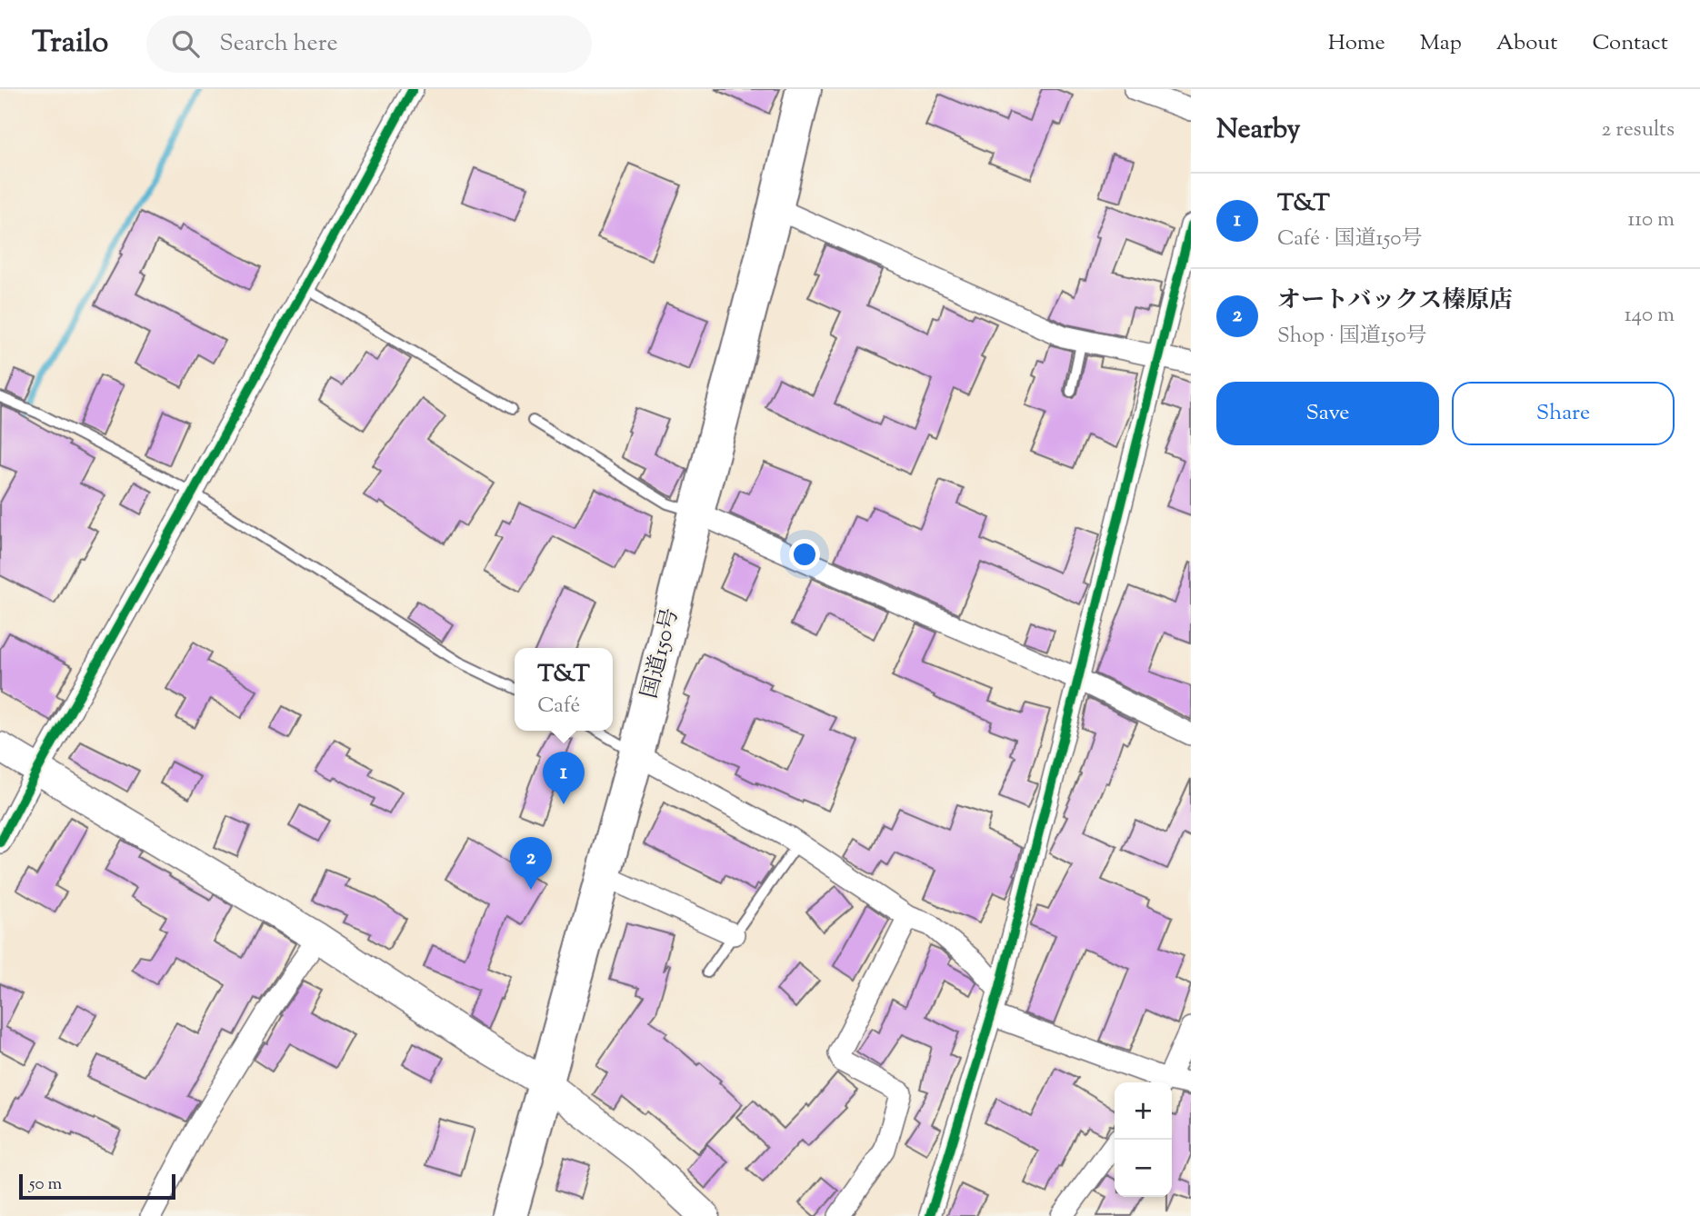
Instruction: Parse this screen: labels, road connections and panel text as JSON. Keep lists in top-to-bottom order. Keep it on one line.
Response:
{"streets":{"highway":["国道150号"]},"scale_bar":"50 m","page":{"header":"Trailo","search":"Search here","nav":["Home","Map","About","Contact"],"heading":["Nearby","2 results"],"list":[{"mark":"1","name":"T&T","note":"Café · 国道150号","value":"110 m"},{"mark":"2","name":"オートバックス榛原店","note":"Shop · 国道150号","value":"140 m"}],"buttons":["Save","Share"],"popup":["T&T","Café"],"pins":["1","2"],"map_buttons":["+","−"],"scale":"50 m"}}
